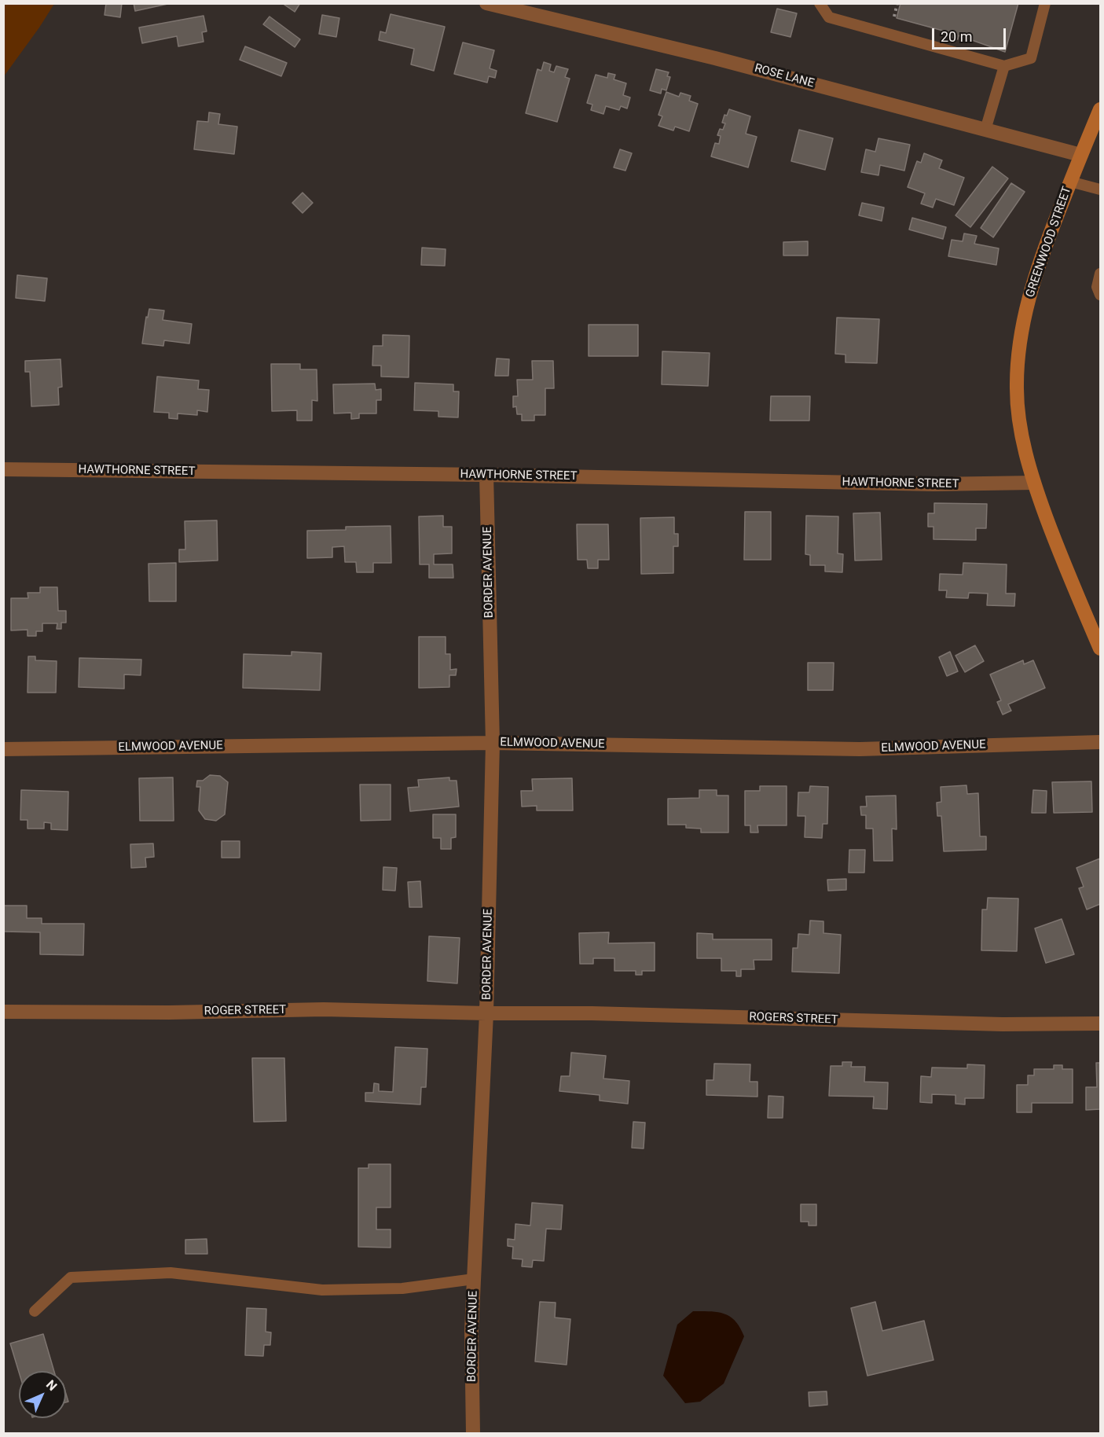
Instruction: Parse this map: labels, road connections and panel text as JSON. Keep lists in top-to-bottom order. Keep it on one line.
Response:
{"streets":{"street":["ROSE LANE","GREENWOOD STREET","HAWTHORNE STREET","BORDER AVENUE","ELMWOOD AVENUE","ROGER STREET","ROGERS STREET"]},"crossings":[["ROSE LANE","GREENWOOD STREET"],["GREENWOOD STREET","HAWTHORNE STREET"],["HAWTHORNE STREET","BORDER AVENUE"],["BORDER AVENUE","ELMWOOD AVENUE"],["BORDER AVENUE","ROGER STREET"],["BORDER AVENUE","ROGERS STREET"],["ROGER STREET","ROGERS STREET"]],"scale_bar":"20 m","north":"top right"}
